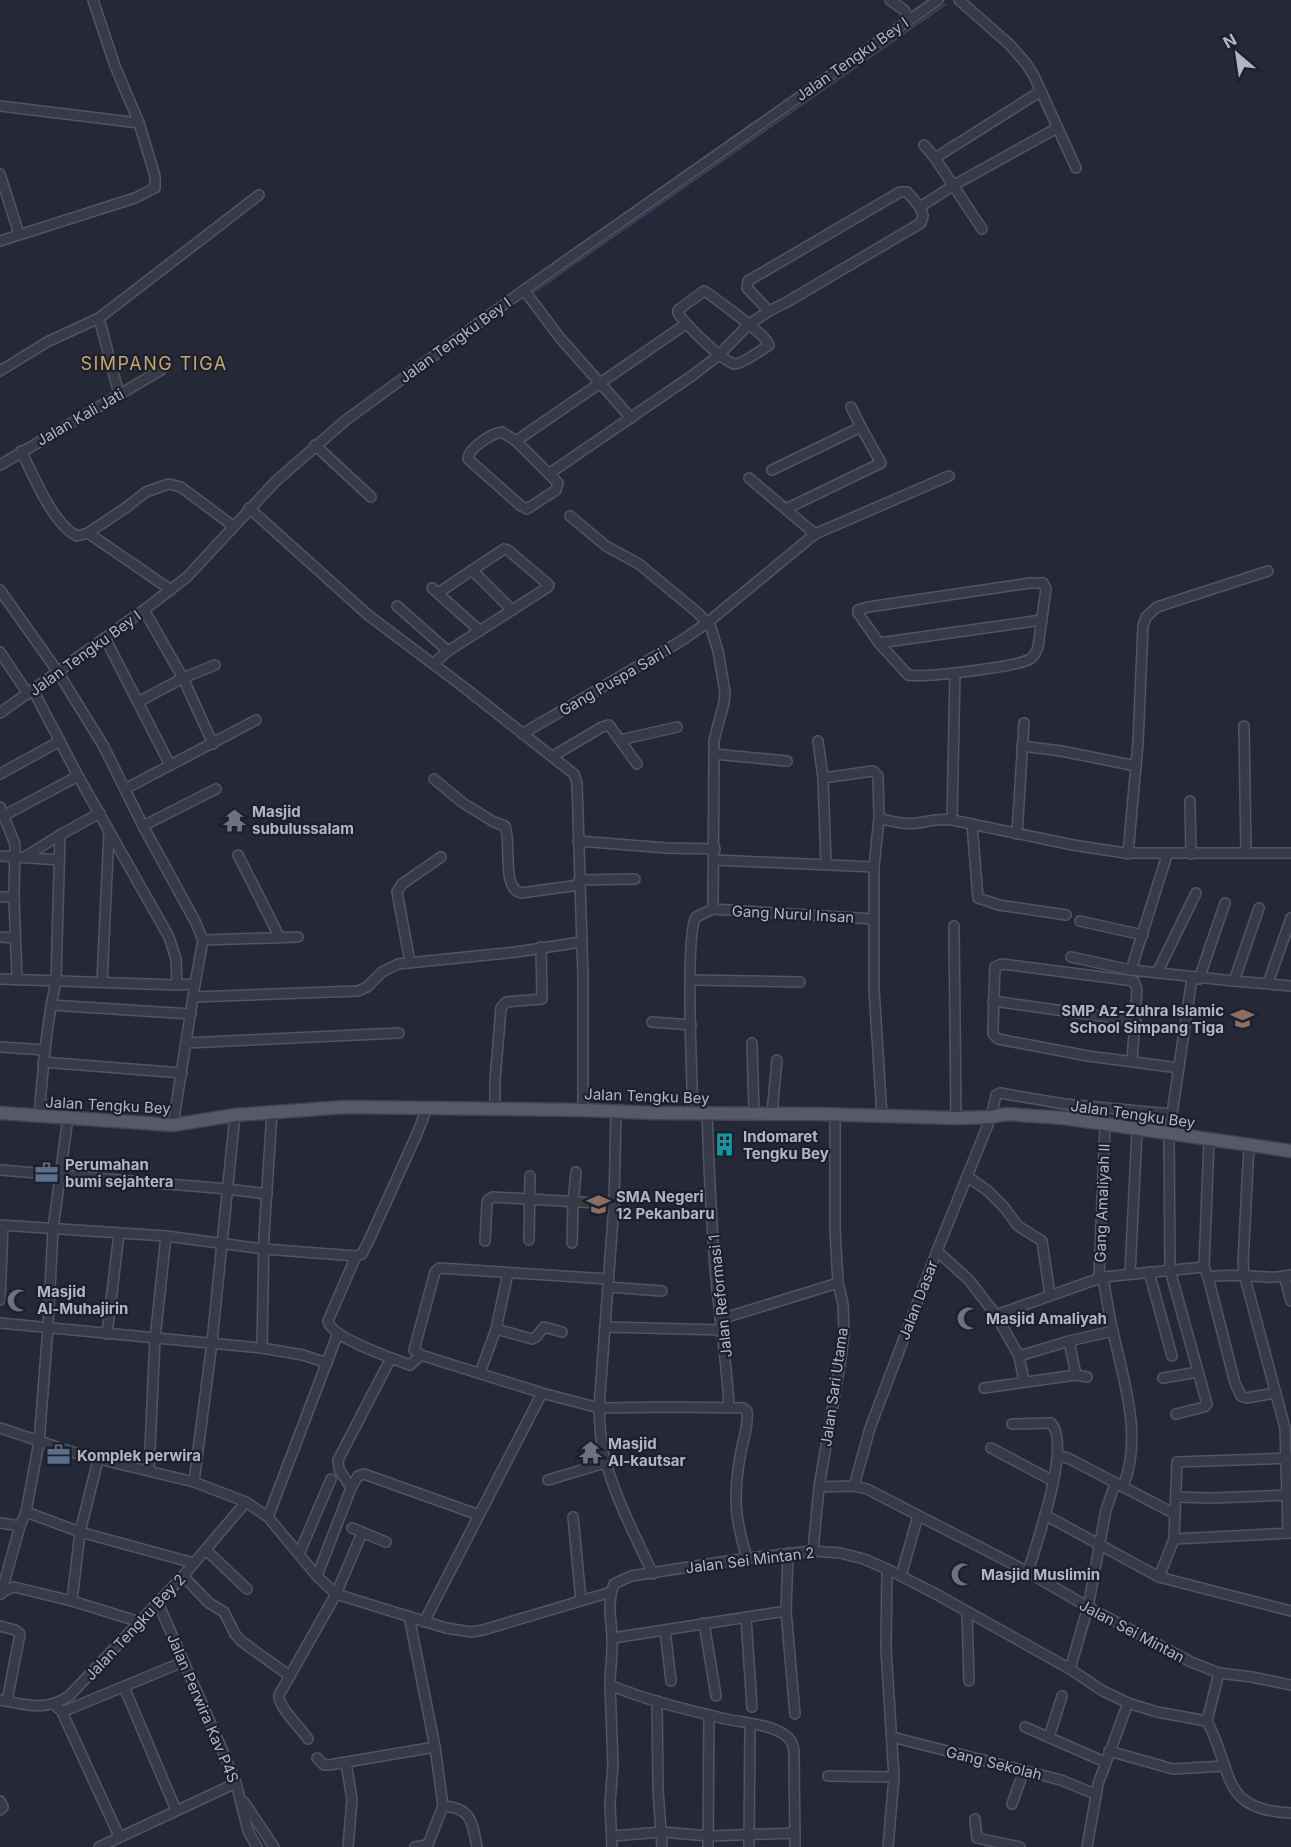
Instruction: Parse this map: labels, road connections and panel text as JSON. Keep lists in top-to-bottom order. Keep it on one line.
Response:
{"streets":{"main road":["Jalan Tengku Bey"],"street":["Jalan Tengku Bey I","Jalan Kali Jati","Gang Puspa Sari I","Gang Nurul Insan","Gang Amaliyah II","Jalan Reformasi 1","Jalan Dasar","Jalan Sari Utama","Jalan Sei Mintan 2","Jalan Tengku Bey 2","Jalan Sei Mintan","Jalan Perwira Kav P4S","Gang Sekolah"]},"crossings":[["Jalan Tengku Bey","Gang Amaliyah II"],["Jalan Tengku Bey","Jalan Reformasi 1"],["Jalan Tengku Bey","Jalan Dasar"],["Jalan Tengku Bey","Jalan Sari Utama"],["Gang Amaliyah II","Jalan Sei Mintan 2"],["Gang Amaliyah II","Jalan Sei Mintan"],["Jalan Dasar","Jalan Sei Mintan"],["Jalan Sari Utama","Jalan Sei Mintan 2"],["Jalan Sari Utama","Jalan Sei Mintan"],["Jalan Sei Mintan 2","Jalan Tengku Bey 2"],["Jalan Tengku Bey 2","Jalan Perwira Kav P4S"]],"districts":["SIMPANG TIGA"],"places":{"temple":["Masjid subulussalam","Masjid Al-kautsar"],"school or university":["SMP Az-Zuhra Islamic School Simpang Tiga","SMA Negeri 12 Pekanbaru"],"building":["Indomaret Tengku Bey"],"office":["Perumahan bumi sejahtera","Komplek perwira"],"mosque":["Masjid Al-Muhajirin","Masjid Amaliyah","Masjid Muslimin"]},"north":"top left"}
